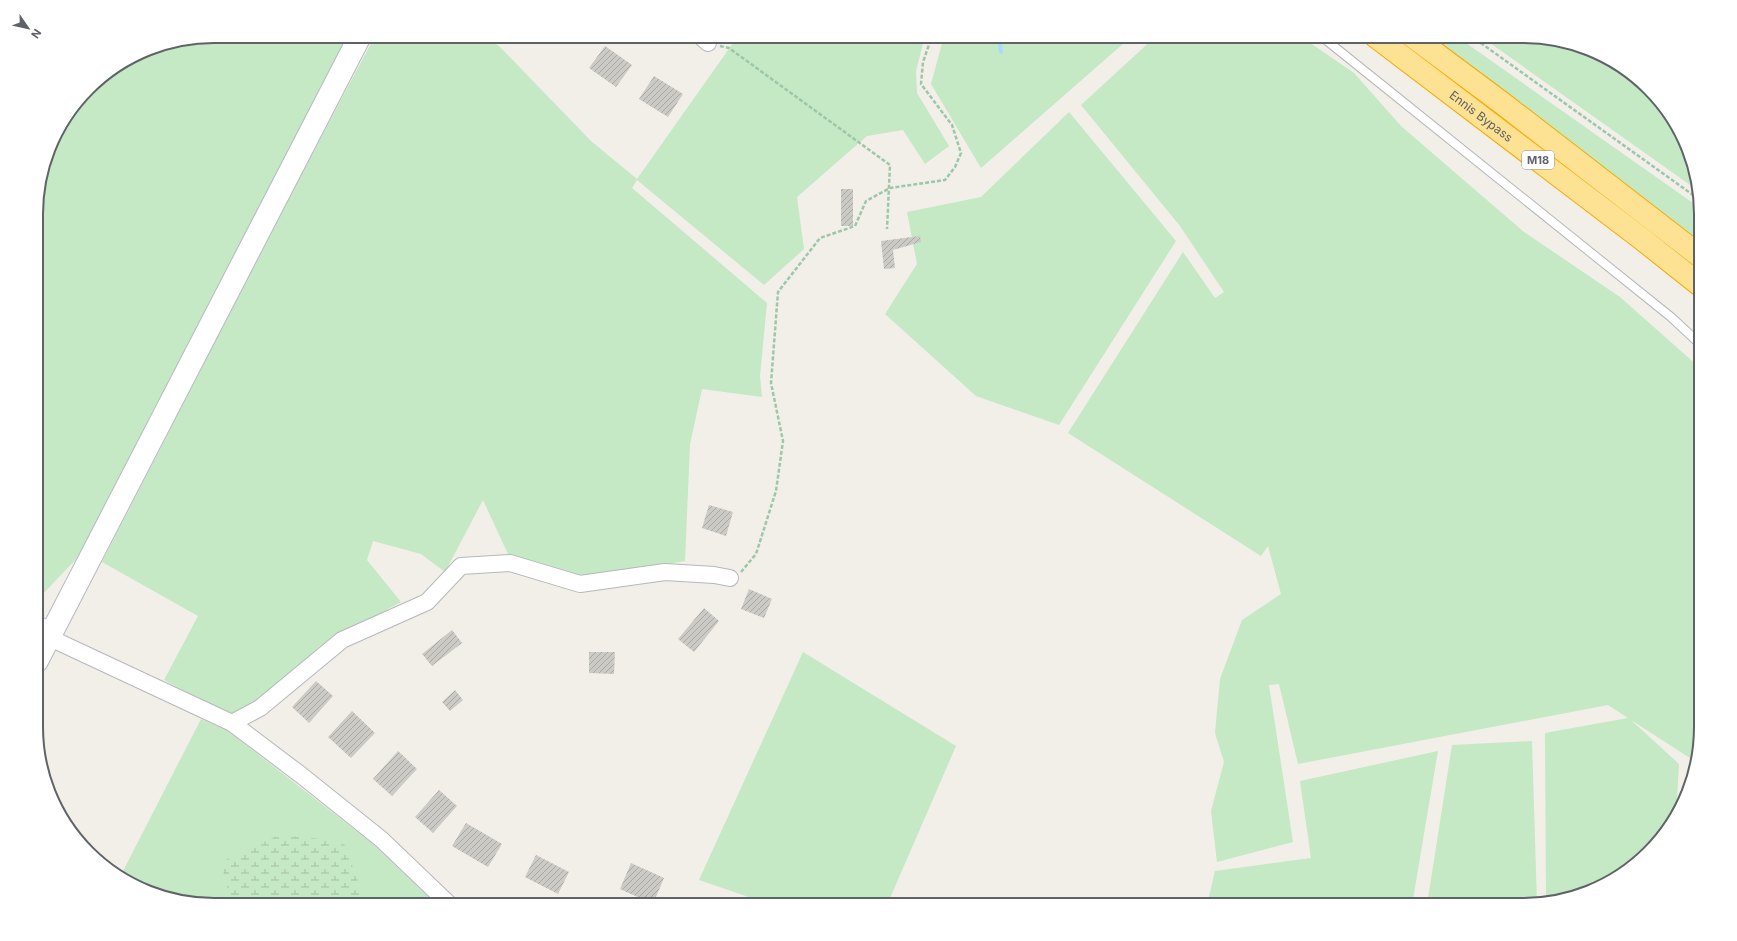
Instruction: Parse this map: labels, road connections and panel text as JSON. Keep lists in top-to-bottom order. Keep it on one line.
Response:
{"streets":{"highway":["Ennis Bypass","M18"]},"north":"bottom right"}
